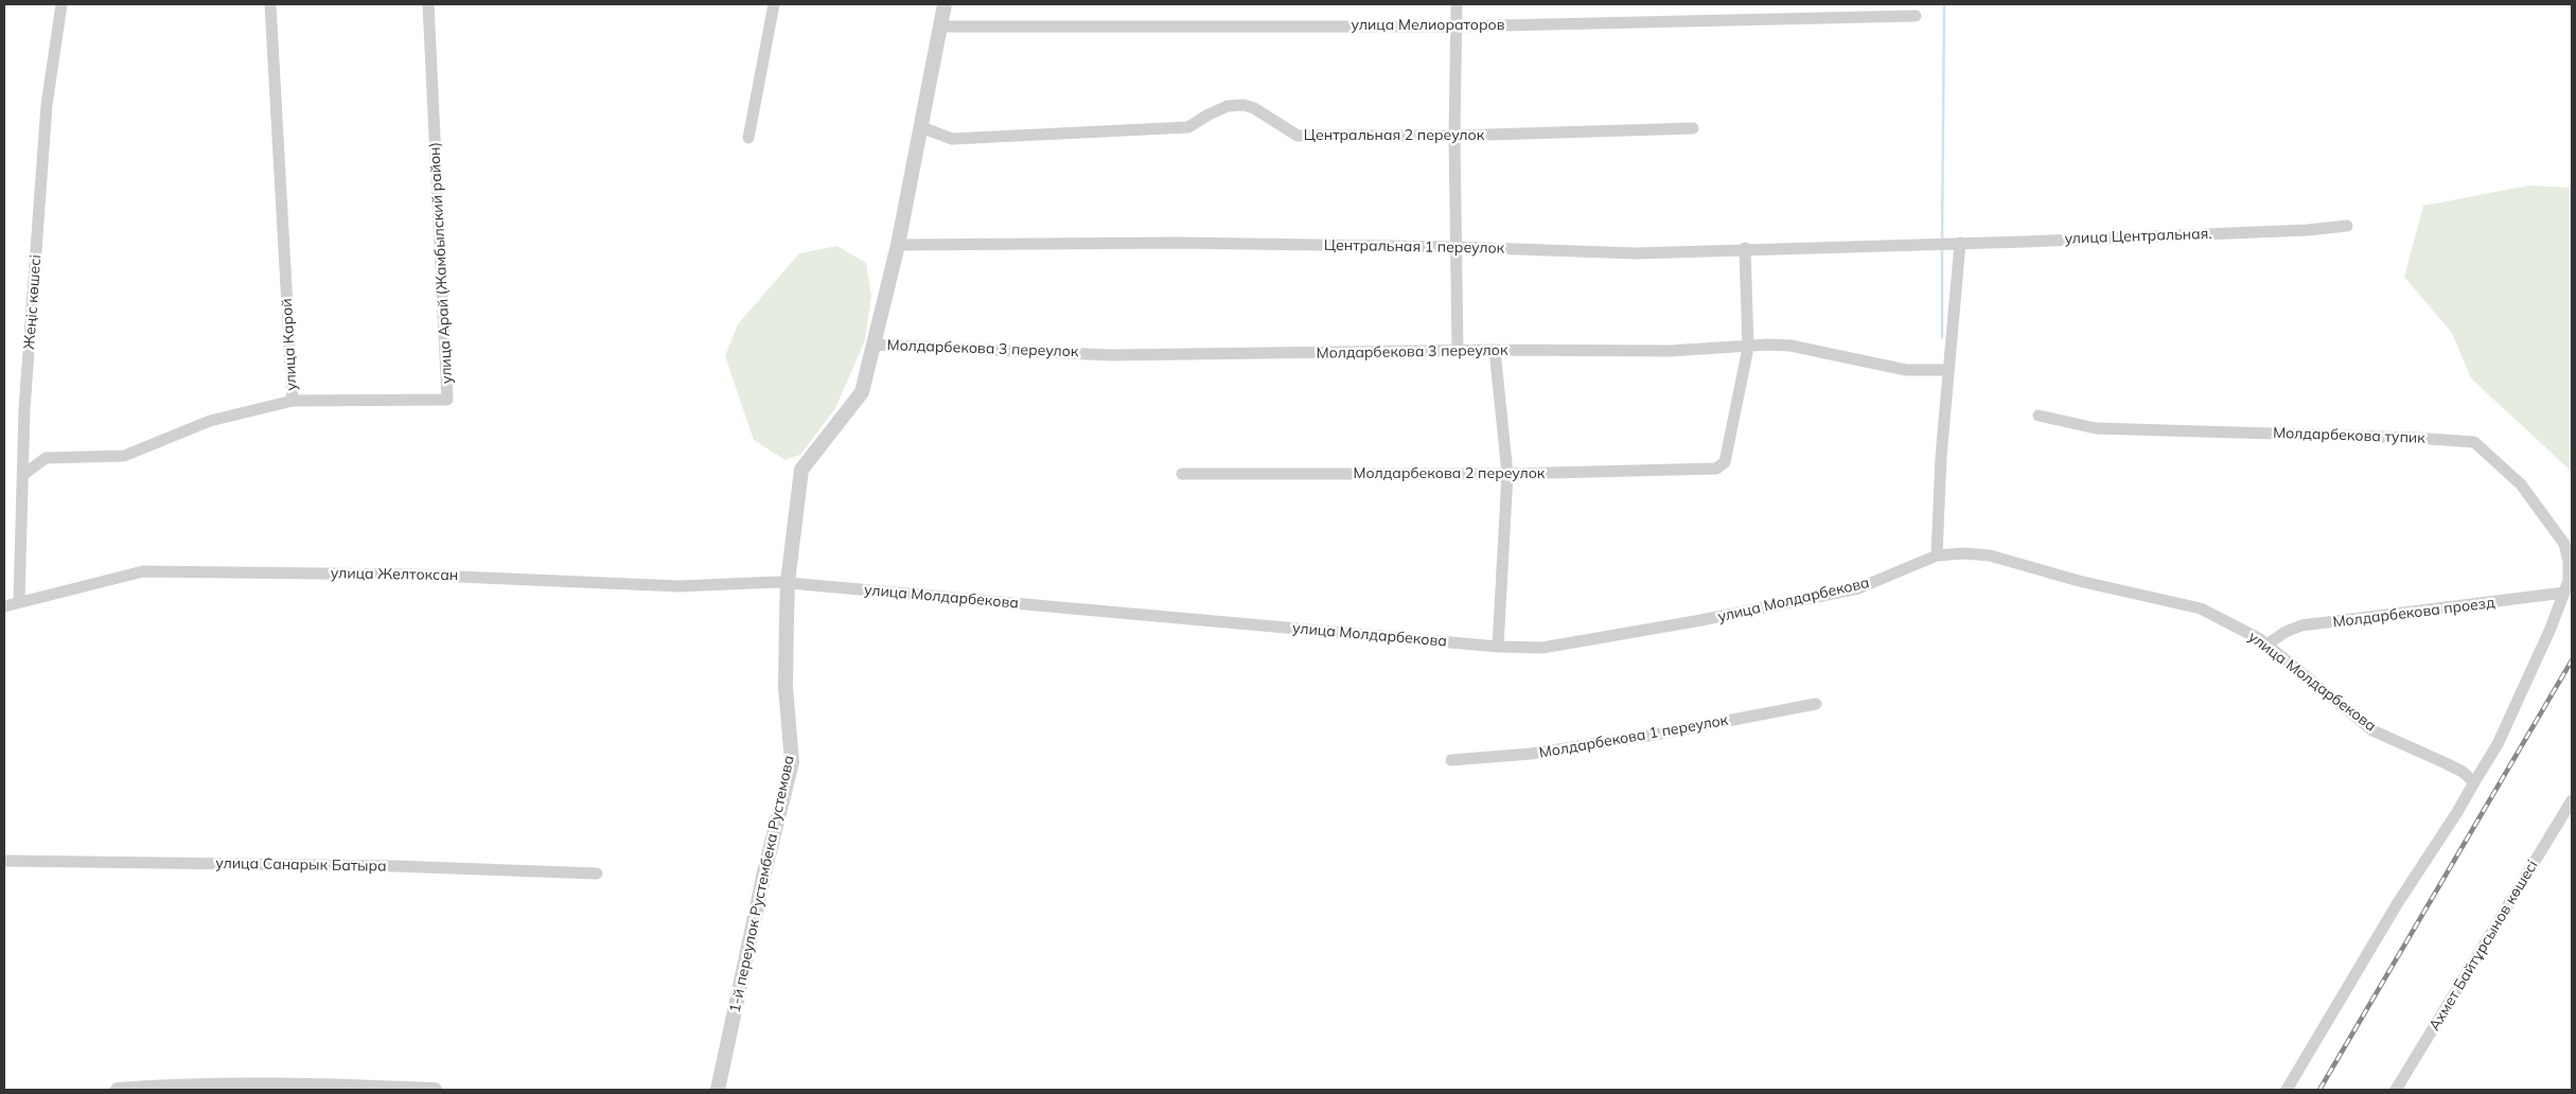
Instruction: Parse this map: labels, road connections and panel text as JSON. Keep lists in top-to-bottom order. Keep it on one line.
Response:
{"streets":{"street":["улица Мелиораторов","Центральная 2 переулок","улица Центральная.","Центральная 1 переулок","улица Арай (Жамбылский район)","Жеңіс көшесі","улица Карой","Молдарбекова 3 переулок","Молдарбекова тупик","Молдарбекова 2 переулок","улица Желтоксан","улица Молдарбекова","Молдарбекова проезд","Молдарбекова 1 переулок","улица Санарык Батыра","1-й переулок Рустембека Рустемова","Ахмет Байтұрсынов көшесі"]},"crossings":[["улица Мелиораторов","1-й переулок Рустембека Рустемова"],["Центральная 2 переулок","1-й переулок Рустембека Рустемова"],["улица Центральная.","Центральная 1 переулок"],["Центральная 1 переулок","1-й переулок Рустембека Рустемова"],["улица Арай (Жамбылский район)","улица Карой"],["Жеңіс көшесі","улица Карой"],["Жеңіс көшесі","улица Желтоксан"],["Молдарбекова 3 переулок","Молдарбекова 2 переулок"],["Молдарбекова 3 переулок","1-й переулок Рустембека Рустемова"],["Молдарбекова тупик","улица Молдарбекова"],["Молдарбекова тупик","Молдарбекова проезд"],["улица Желтоксан","улица Молдарбекова"],["улица Желтоксан","1-й переулок Рустембека Рустемова"],["улица Молдарбекова","Молдарбекова проезд"],["улица Молдарбекова","1-й переулок Рустембека Рустемова"]]}
